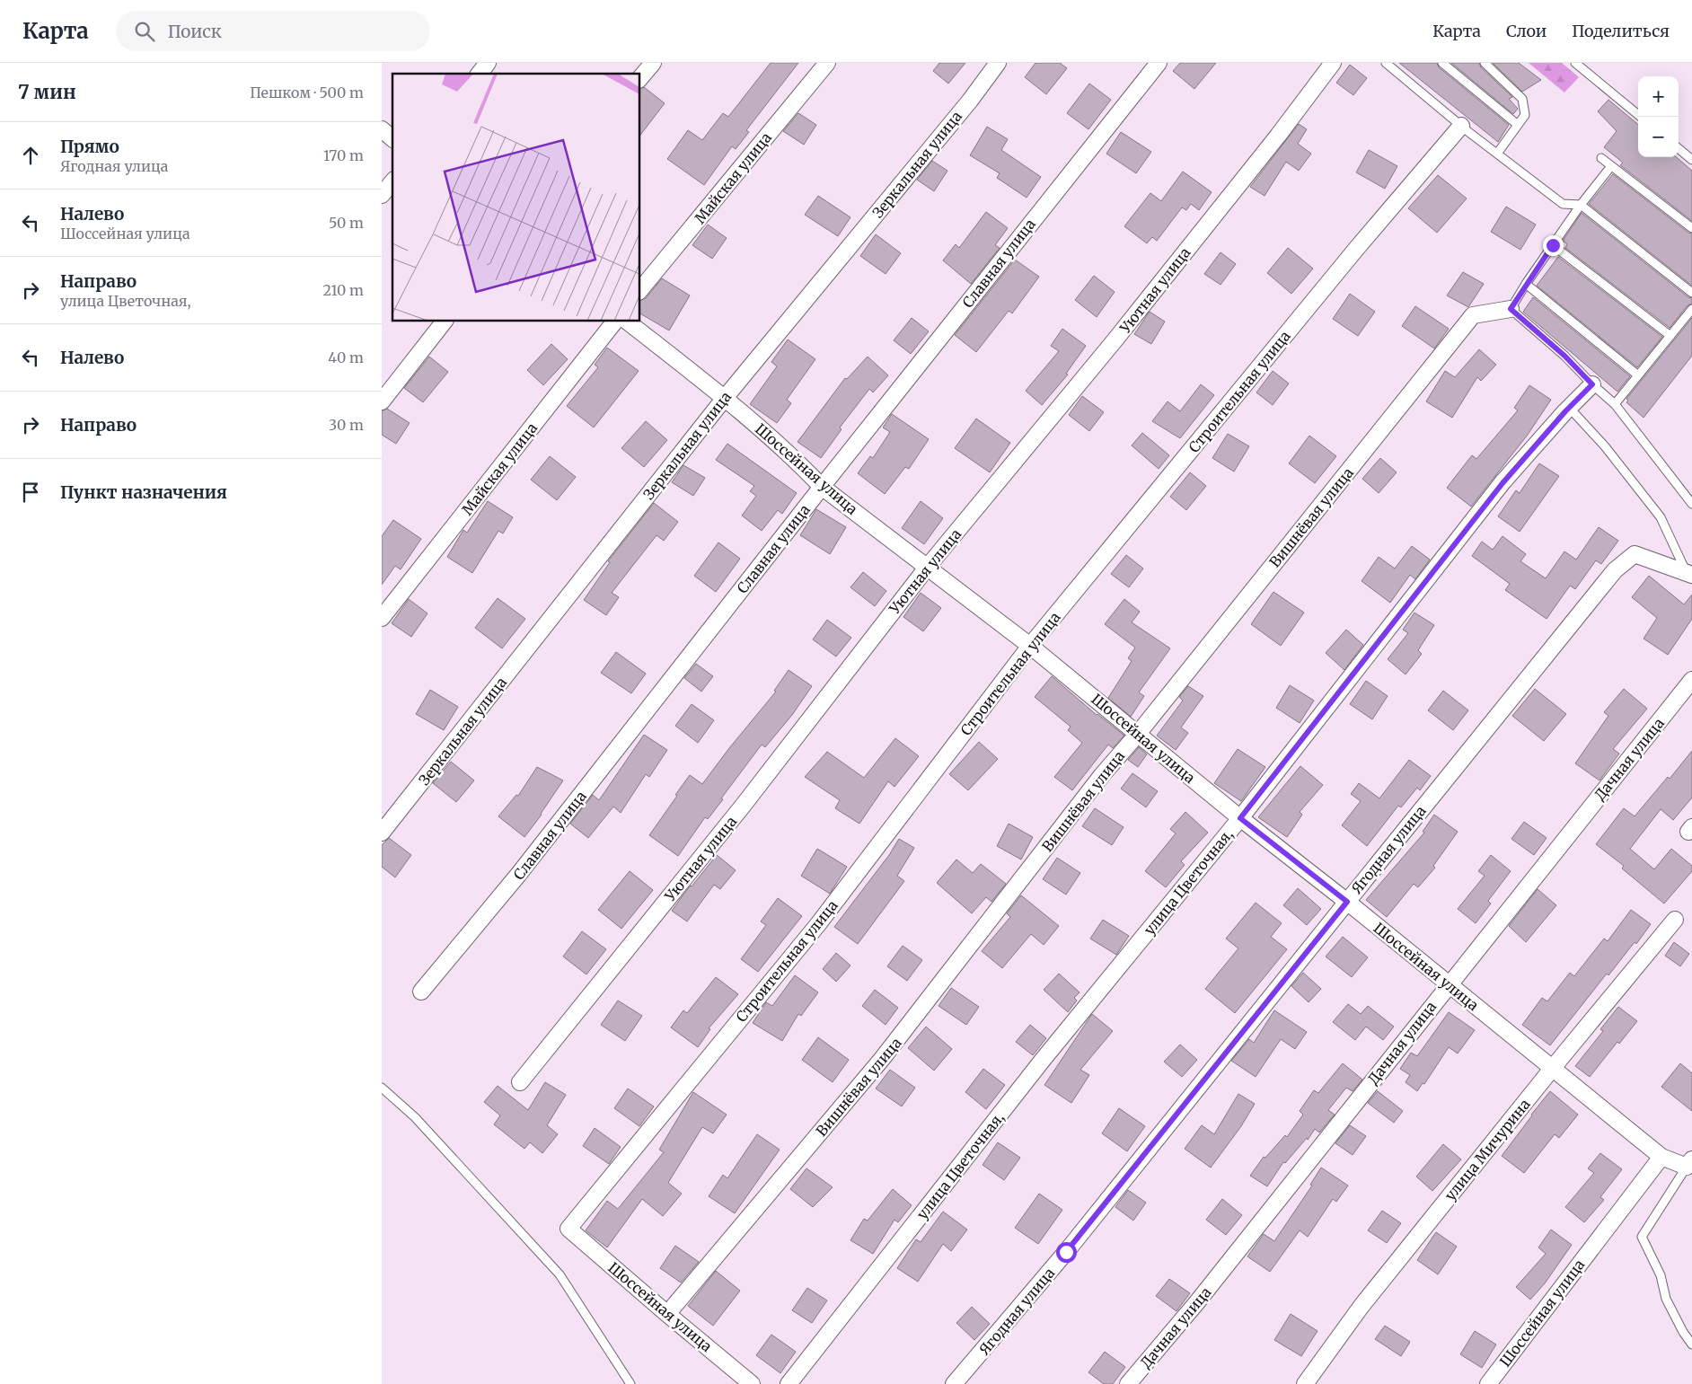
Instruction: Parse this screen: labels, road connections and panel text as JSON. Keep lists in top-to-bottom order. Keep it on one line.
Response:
{"streets":{"street":["Зеркальная улица","Майская улица","Славная улица","Уютная улица","Строительная улица","Шоссейная улица","Вишнёвая улица","Дачная улица","Ягодная улица","улица Цветочная,","улица Мичурина"]},"crossings":[["Зеркальная улица","Шоссейная улица"],["Славная улица","Шоссейная улица"],["Уютная улица","Шоссейная улица"],["Строительная улица","Шоссейная улица"],["Шоссейная улица","Вишнёвая улица"],["Шоссейная улица","Дачная улица"],["Шоссейная улица","Ягодная улица"],["Шоссейная улица","улица Цветочная,"],["Шоссейная улица","улица Мичурина"]],"page":{"header":"Карта","search":"Поиск","nav":["Карта","Слои","Поделиться"],"heading":["7 мин","Пешком · 500 m"],"map_buttons":["+","−"],"list":[["Прямо","Ягодная улица","170 m"],["Налево","Шоссейная улица","50 m"],["Направо","улица Цветочная,","210 m"],["Налево","40 m"],["Направо","30 m"],"Пункт назначения"]}}
